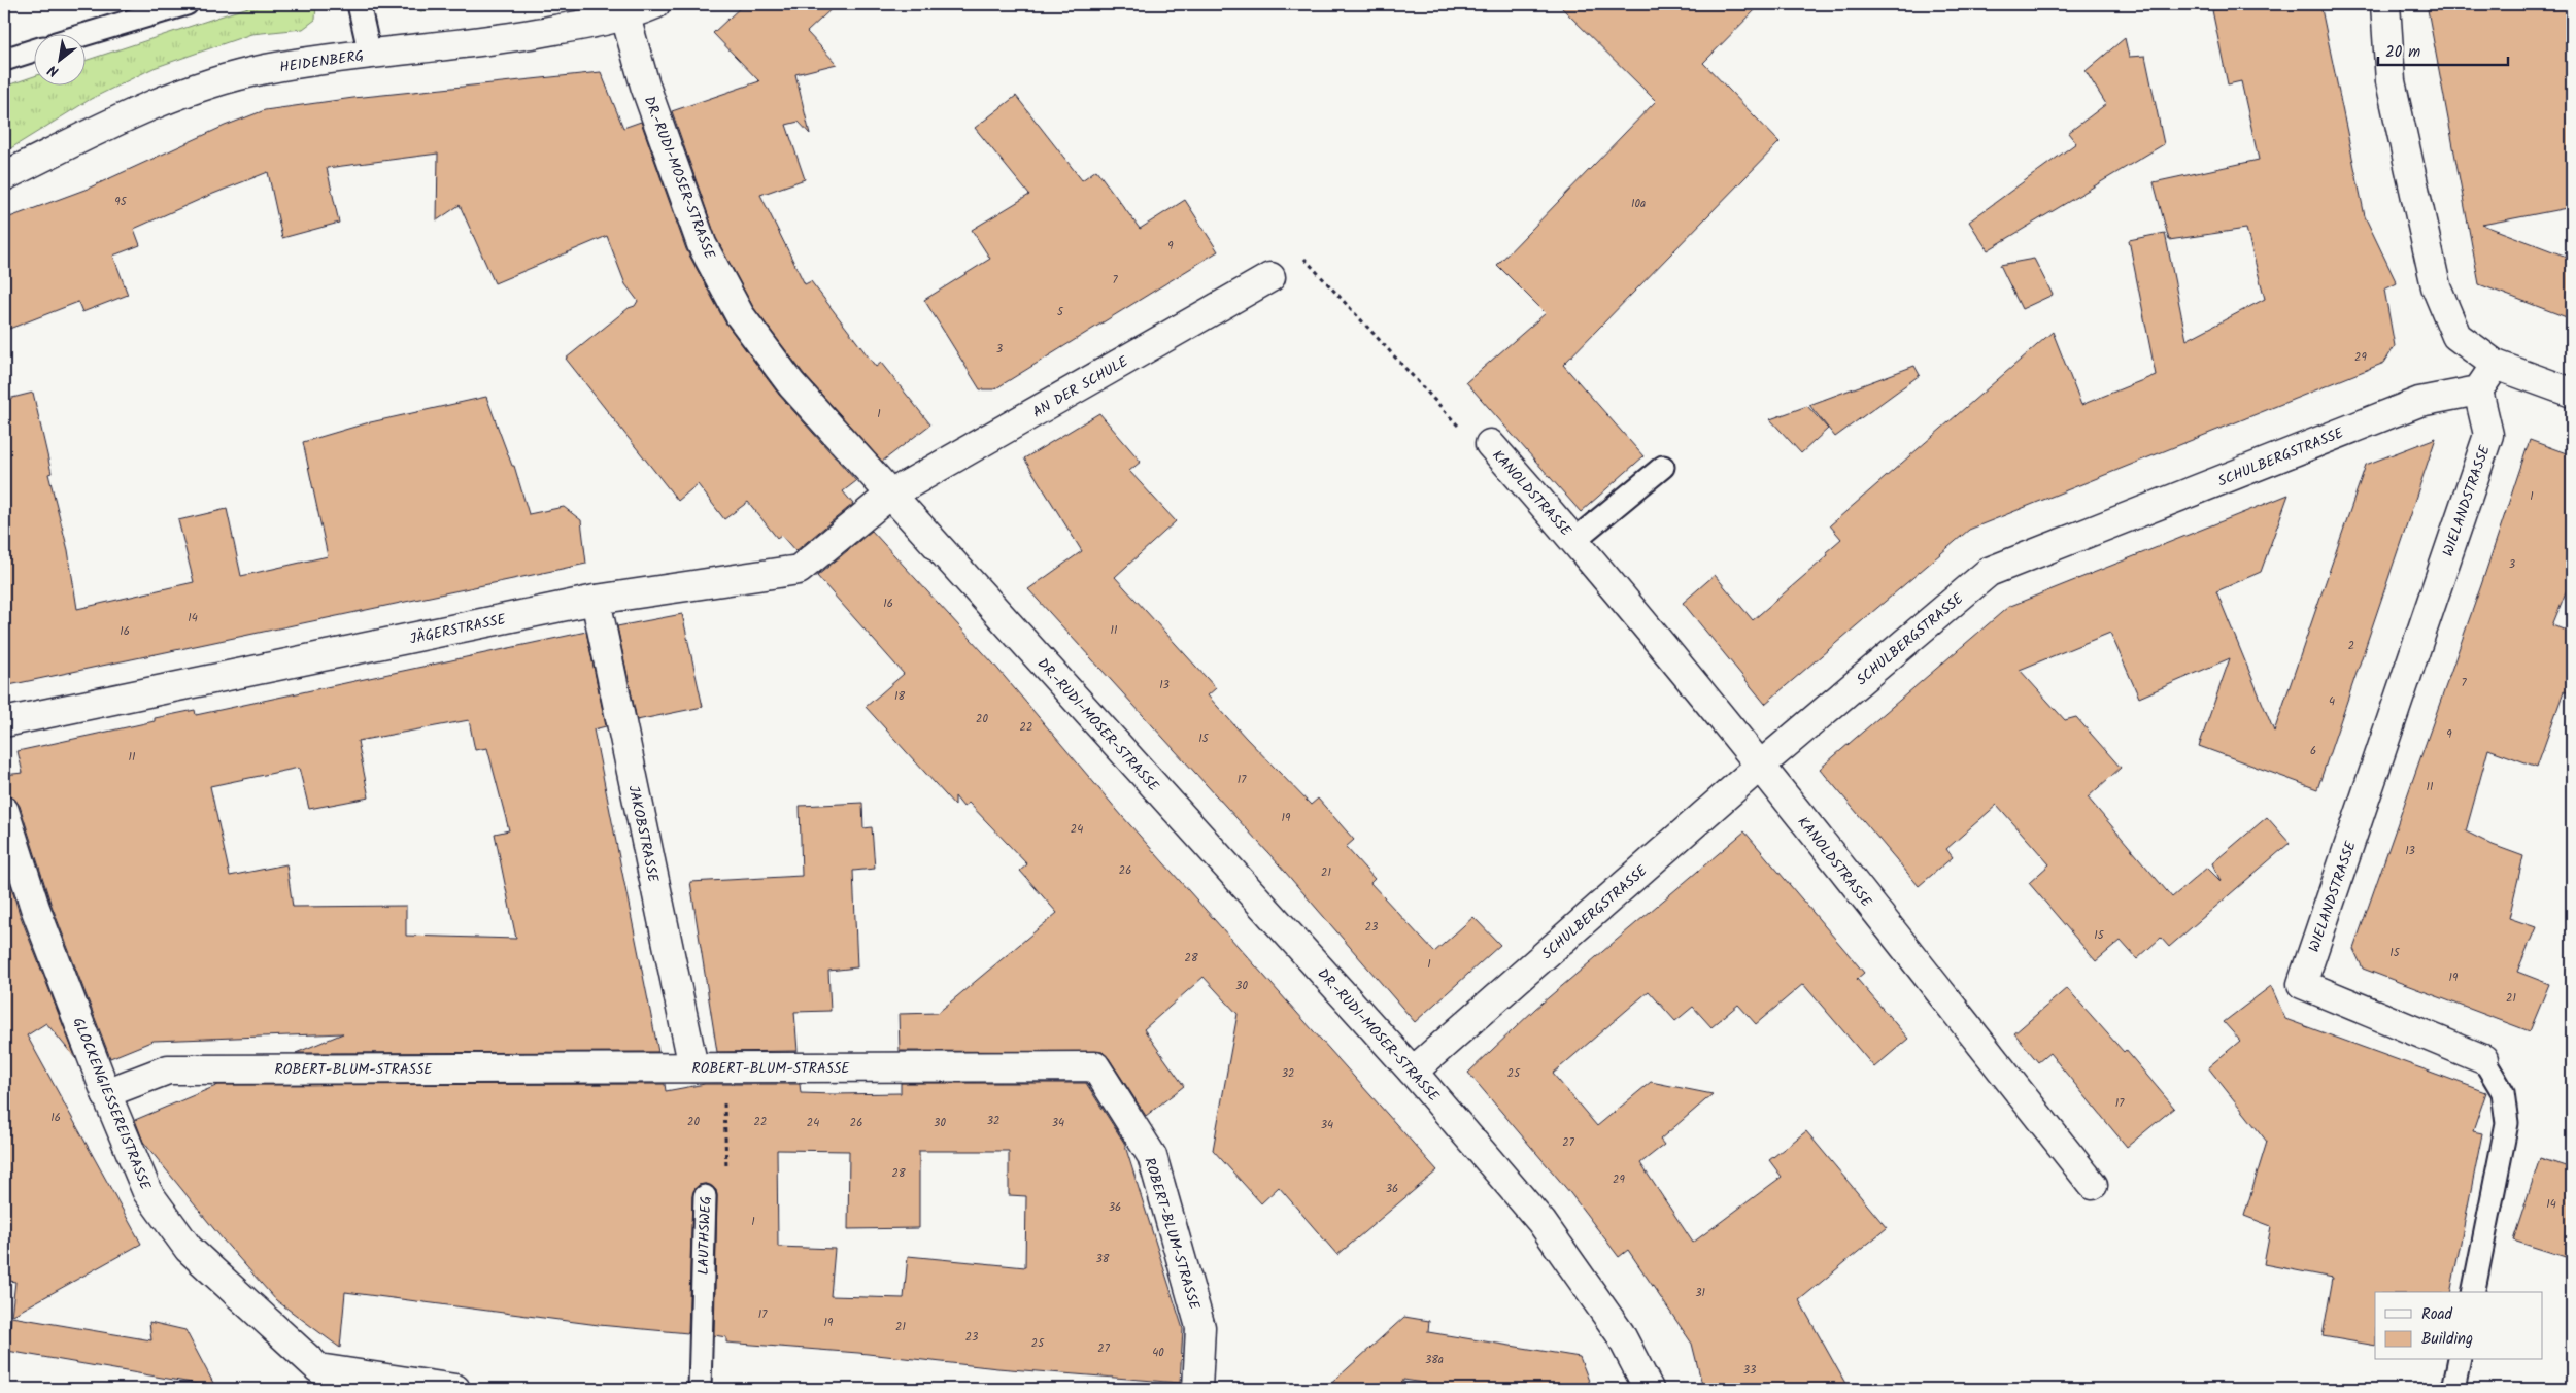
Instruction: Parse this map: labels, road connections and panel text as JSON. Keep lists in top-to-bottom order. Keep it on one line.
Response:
{"streets":{"street":["HEIDENBERG","DR.-RUDI-MOSER-STRASSE","AN DER SCHULE","SCHULBERGSTRASSE","KANOLDSTRASSE","WIELANDSTRASSE","JÄGERSTRASSE","JAKOBSTRASSE","ROBERT-BLUM-STRASSE","GLOCKENGIESSEREISTRASSE"],"lane":["LAUTHSWEG"]},"crossings":[["HEIDENBERG","DR.-RUDI-MOSER-STRASSE"],["DR.-RUDI-MOSER-STRASSE","AN DER SCHULE"],["DR.-RUDI-MOSER-STRASSE","SCHULBERGSTRASSE"],["DR.-RUDI-MOSER-STRASSE","JÄGERSTRASSE"],["AN DER SCHULE","JÄGERSTRASSE"],["SCHULBERGSTRASSE","KANOLDSTRASSE"],["SCHULBERGSTRASSE","WIELANDSTRASSE"],["JÄGERSTRASSE","JAKOBSTRASSE"],["JAKOBSTRASSE","ROBERT-BLUM-STRASSE"],["ROBERT-BLUM-STRASSE","GLOCKENGIESSEREISTRASSE"],["ROBERT-BLUM-STRASSE","LAUTHSWEG"]],"house_numbers":["95","10a","9","7","5","3","29","1","1","3","16","14","11","16","2","7","13","18","4","20","22","9","15","6","11","17","11","19","24","13","26","21","23","15","15","28","1","19","30","21","32","25","17","16","32","20","22","24","26","30","34","34","27","28","29","36","14","36","1","38","31","17","19","21","23","25","27","40","38a","33"],"legend":["Road","Building"],"scale_bar":"20 m","north":"bottom left"}
